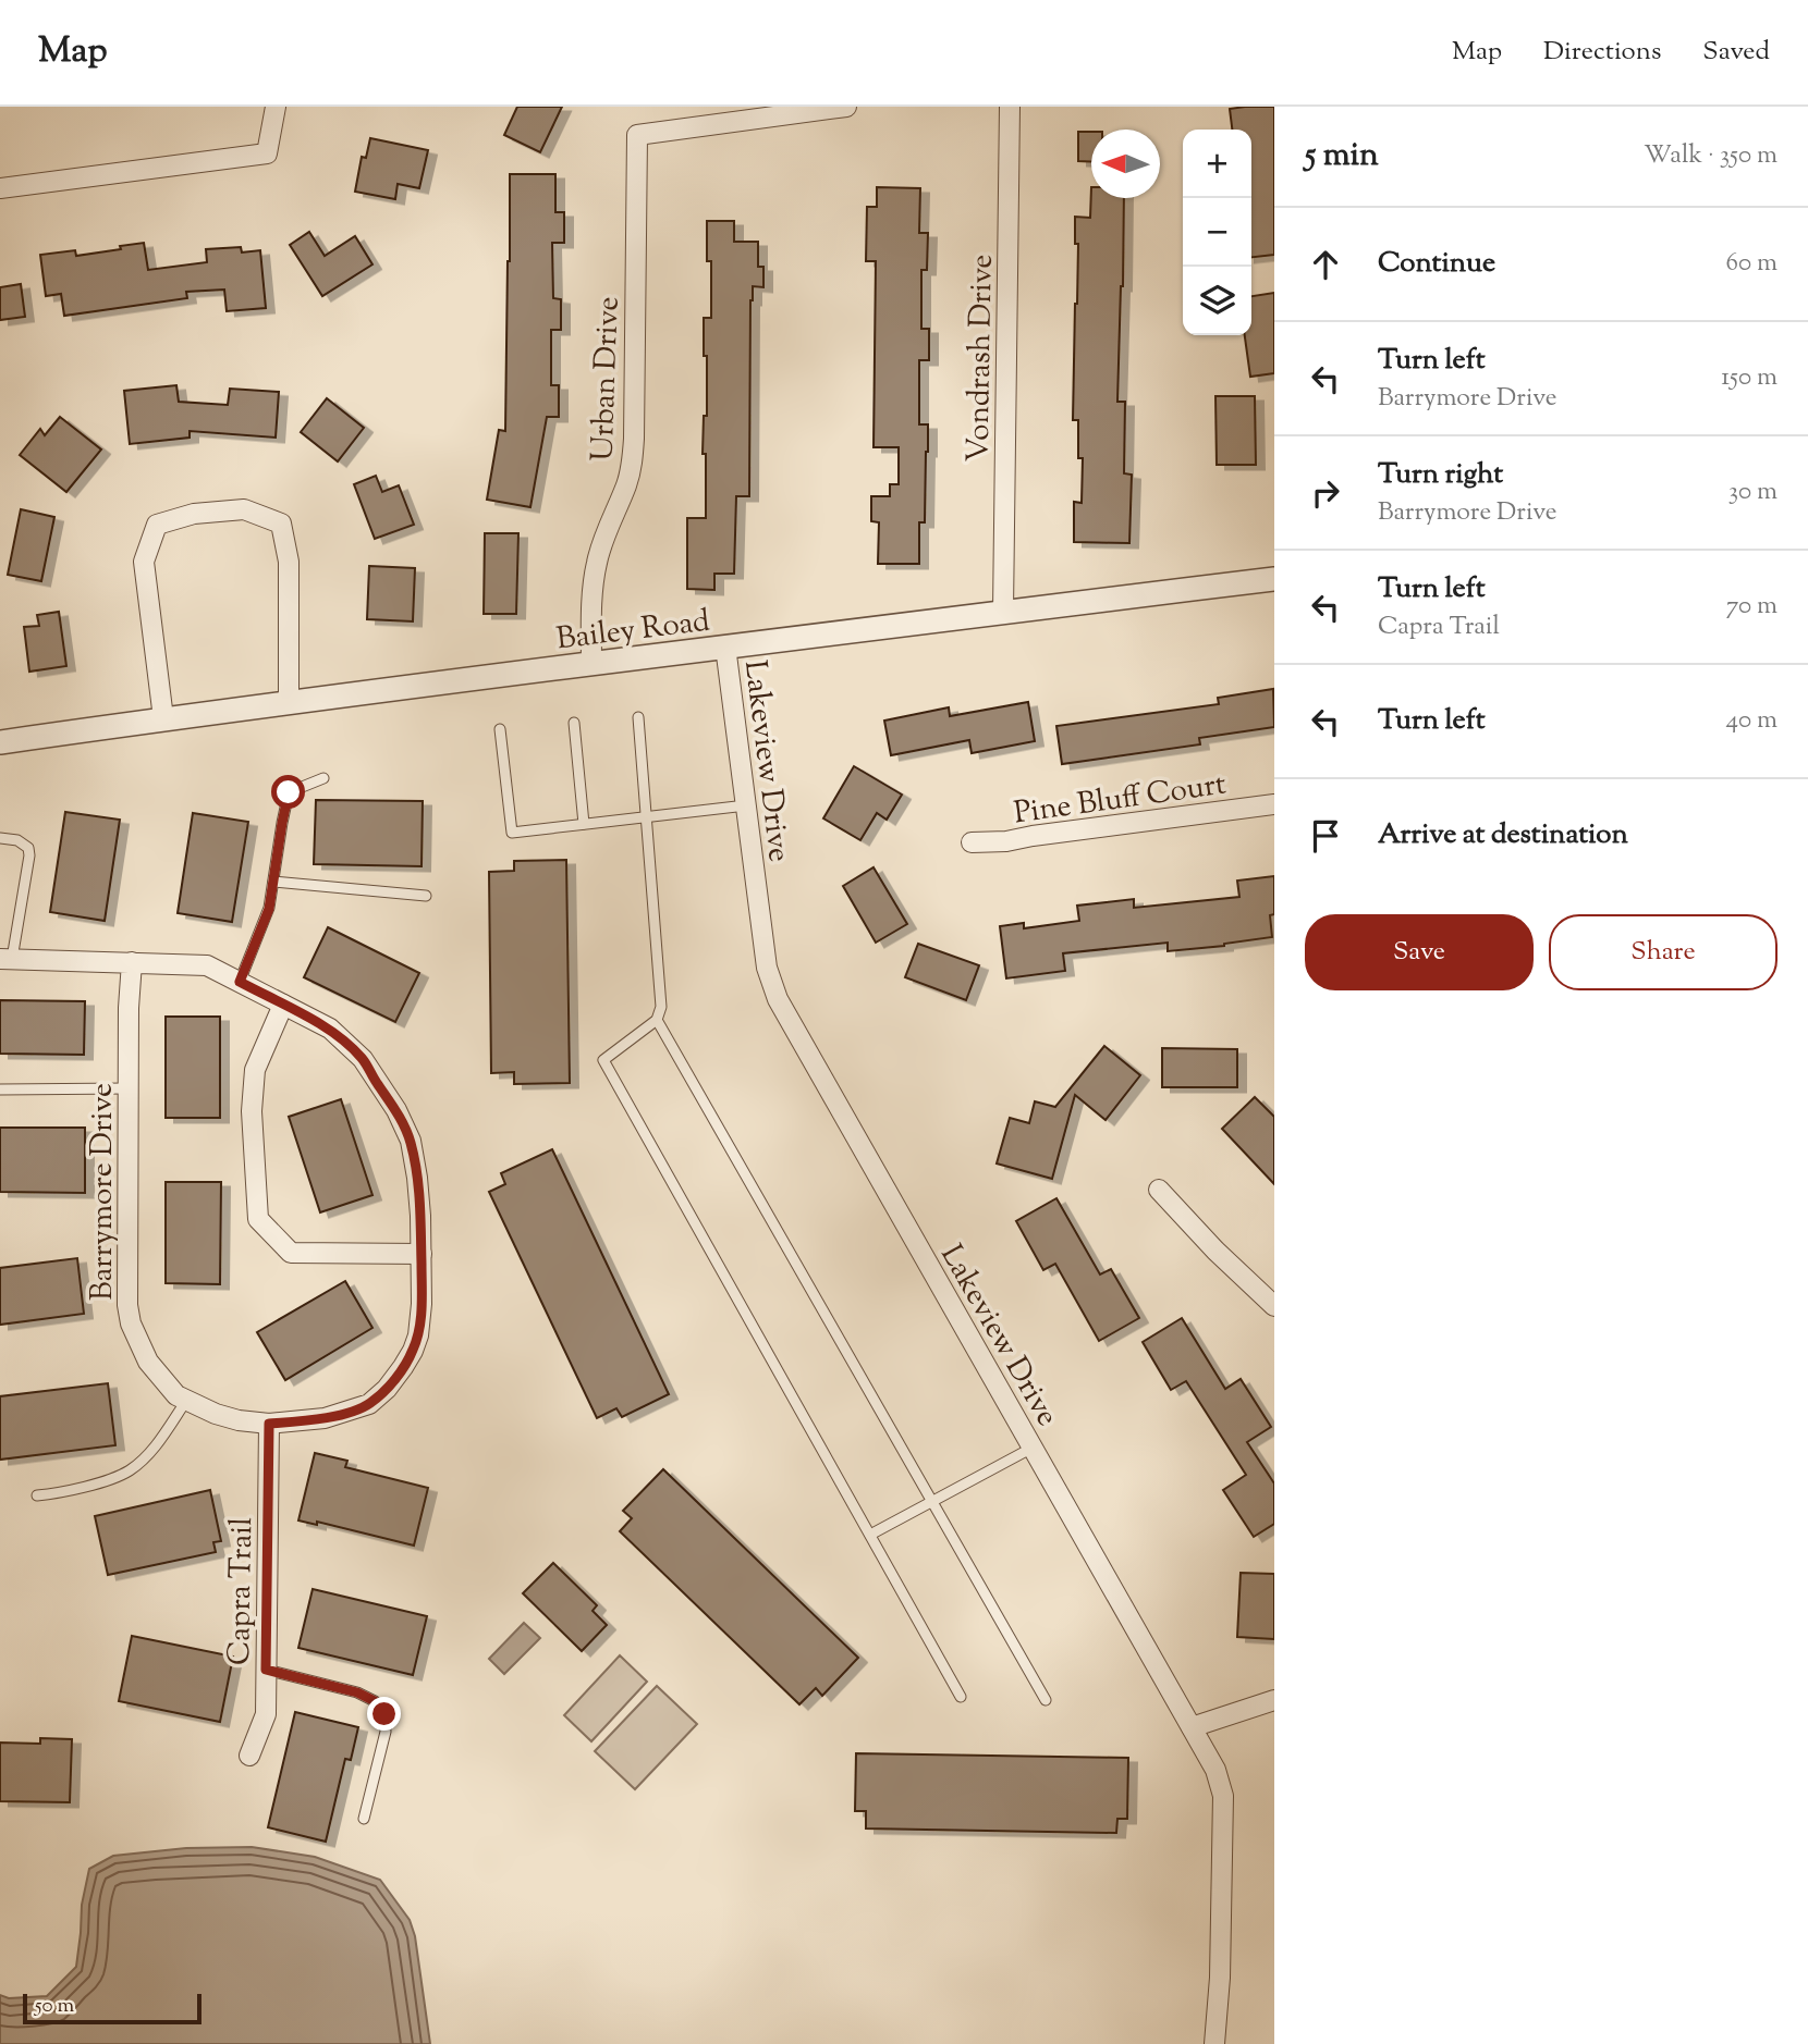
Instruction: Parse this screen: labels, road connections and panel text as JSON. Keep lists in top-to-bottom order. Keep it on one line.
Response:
{"streets":{"street":["Vondrash Drive","Urban Drive","Bailey Road","Lakeview Drive","Pine Bluff Court","Barrymore Drive","Capra Trail"]},"crossings":[["Vondrash Drive","Bailey Road"],["Urban Drive","Bailey Road"],["Bailey Road","Lakeview Drive"],["Barrymore Drive","Capra Trail"]],"scale_bar":"50 m","north":"left","page":{"header":"Map","nav":["Map","Directions","Saved"],"heading":["5 min","Walk · 350 m"],"map_buttons":["+","−"],"list":[["Continue","60 m"],["Turn left","Barrymore Drive","150 m"],["Turn right","Barrymore Drive","30 m"],["Turn left","Capra Trail","70 m"],["Turn left","40 m"],"Arrive at destination"],"buttons":["Save","Share"],"scale":"50 m"}}
